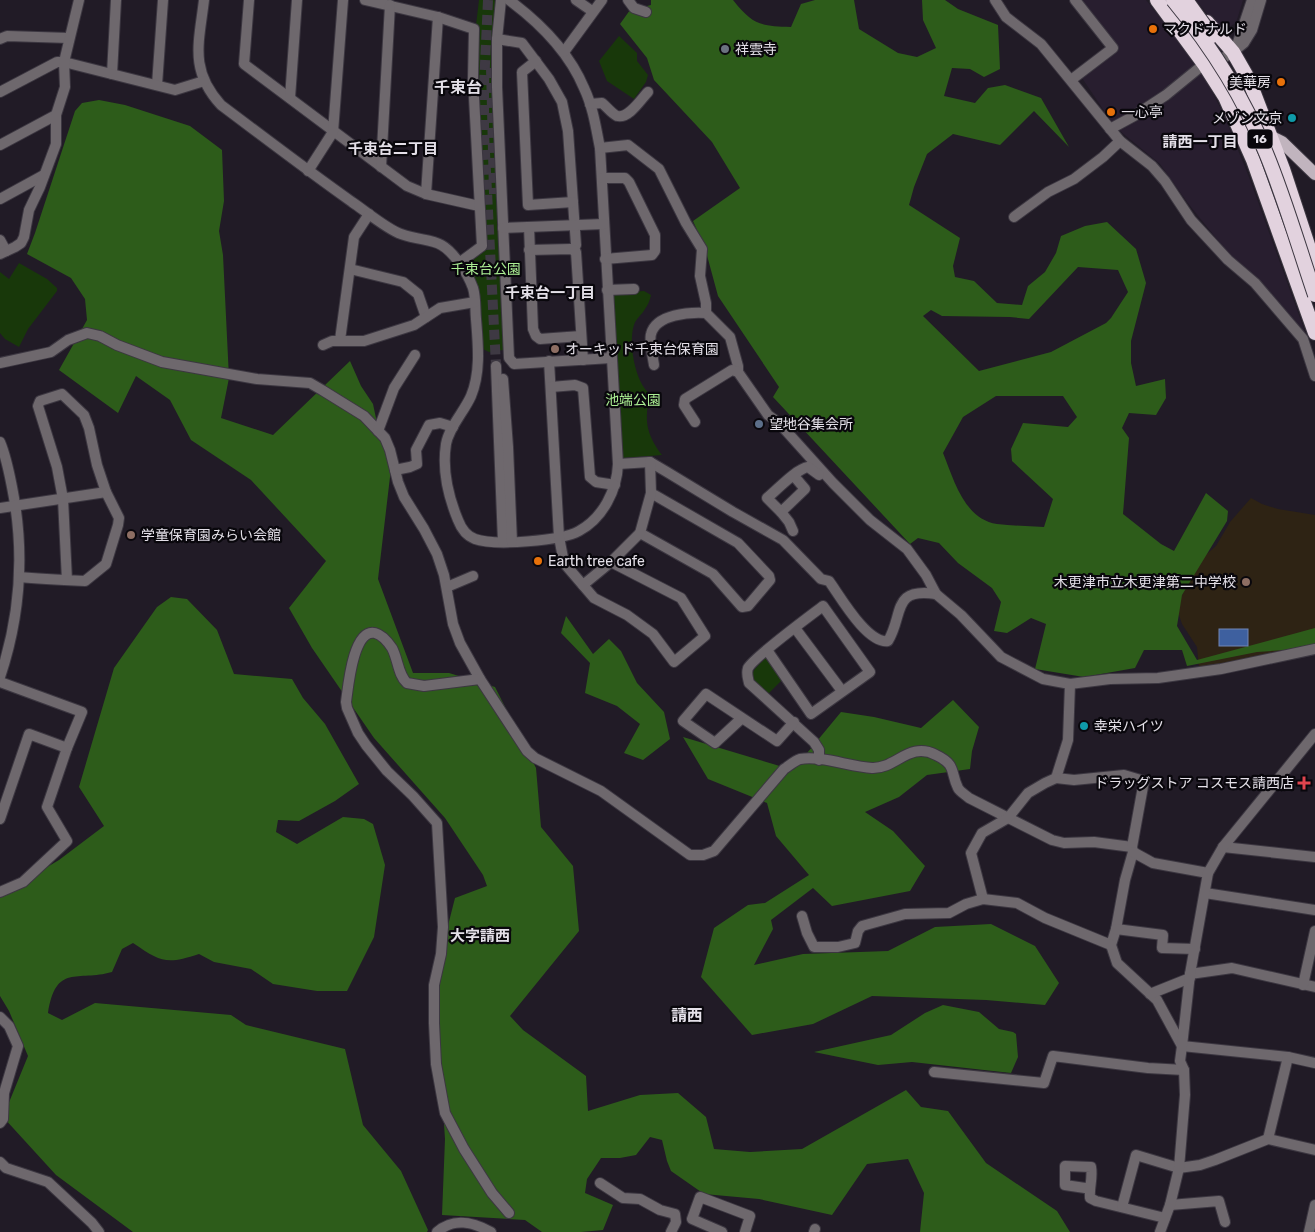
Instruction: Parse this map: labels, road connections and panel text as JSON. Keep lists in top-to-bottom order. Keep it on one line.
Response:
{"streets":{"highway":["16"]},"districts":["千束台","請西一丁目","千束台二丁目","千束台一丁目","大字請西","請西"],"parks":["千束台公園","池端公園"],"places":{"other":["マクドナルド","祥雲寺","美華房","一心亭","メゾン文京","オーキッド千束台保育園","望地谷集会所","学童保育園みらい会館","Earth tree cafe","木更津市立木更津第二中学校","幸栄ハイツ"],"health":["ドラッグストア コスモス請西店"]}}
